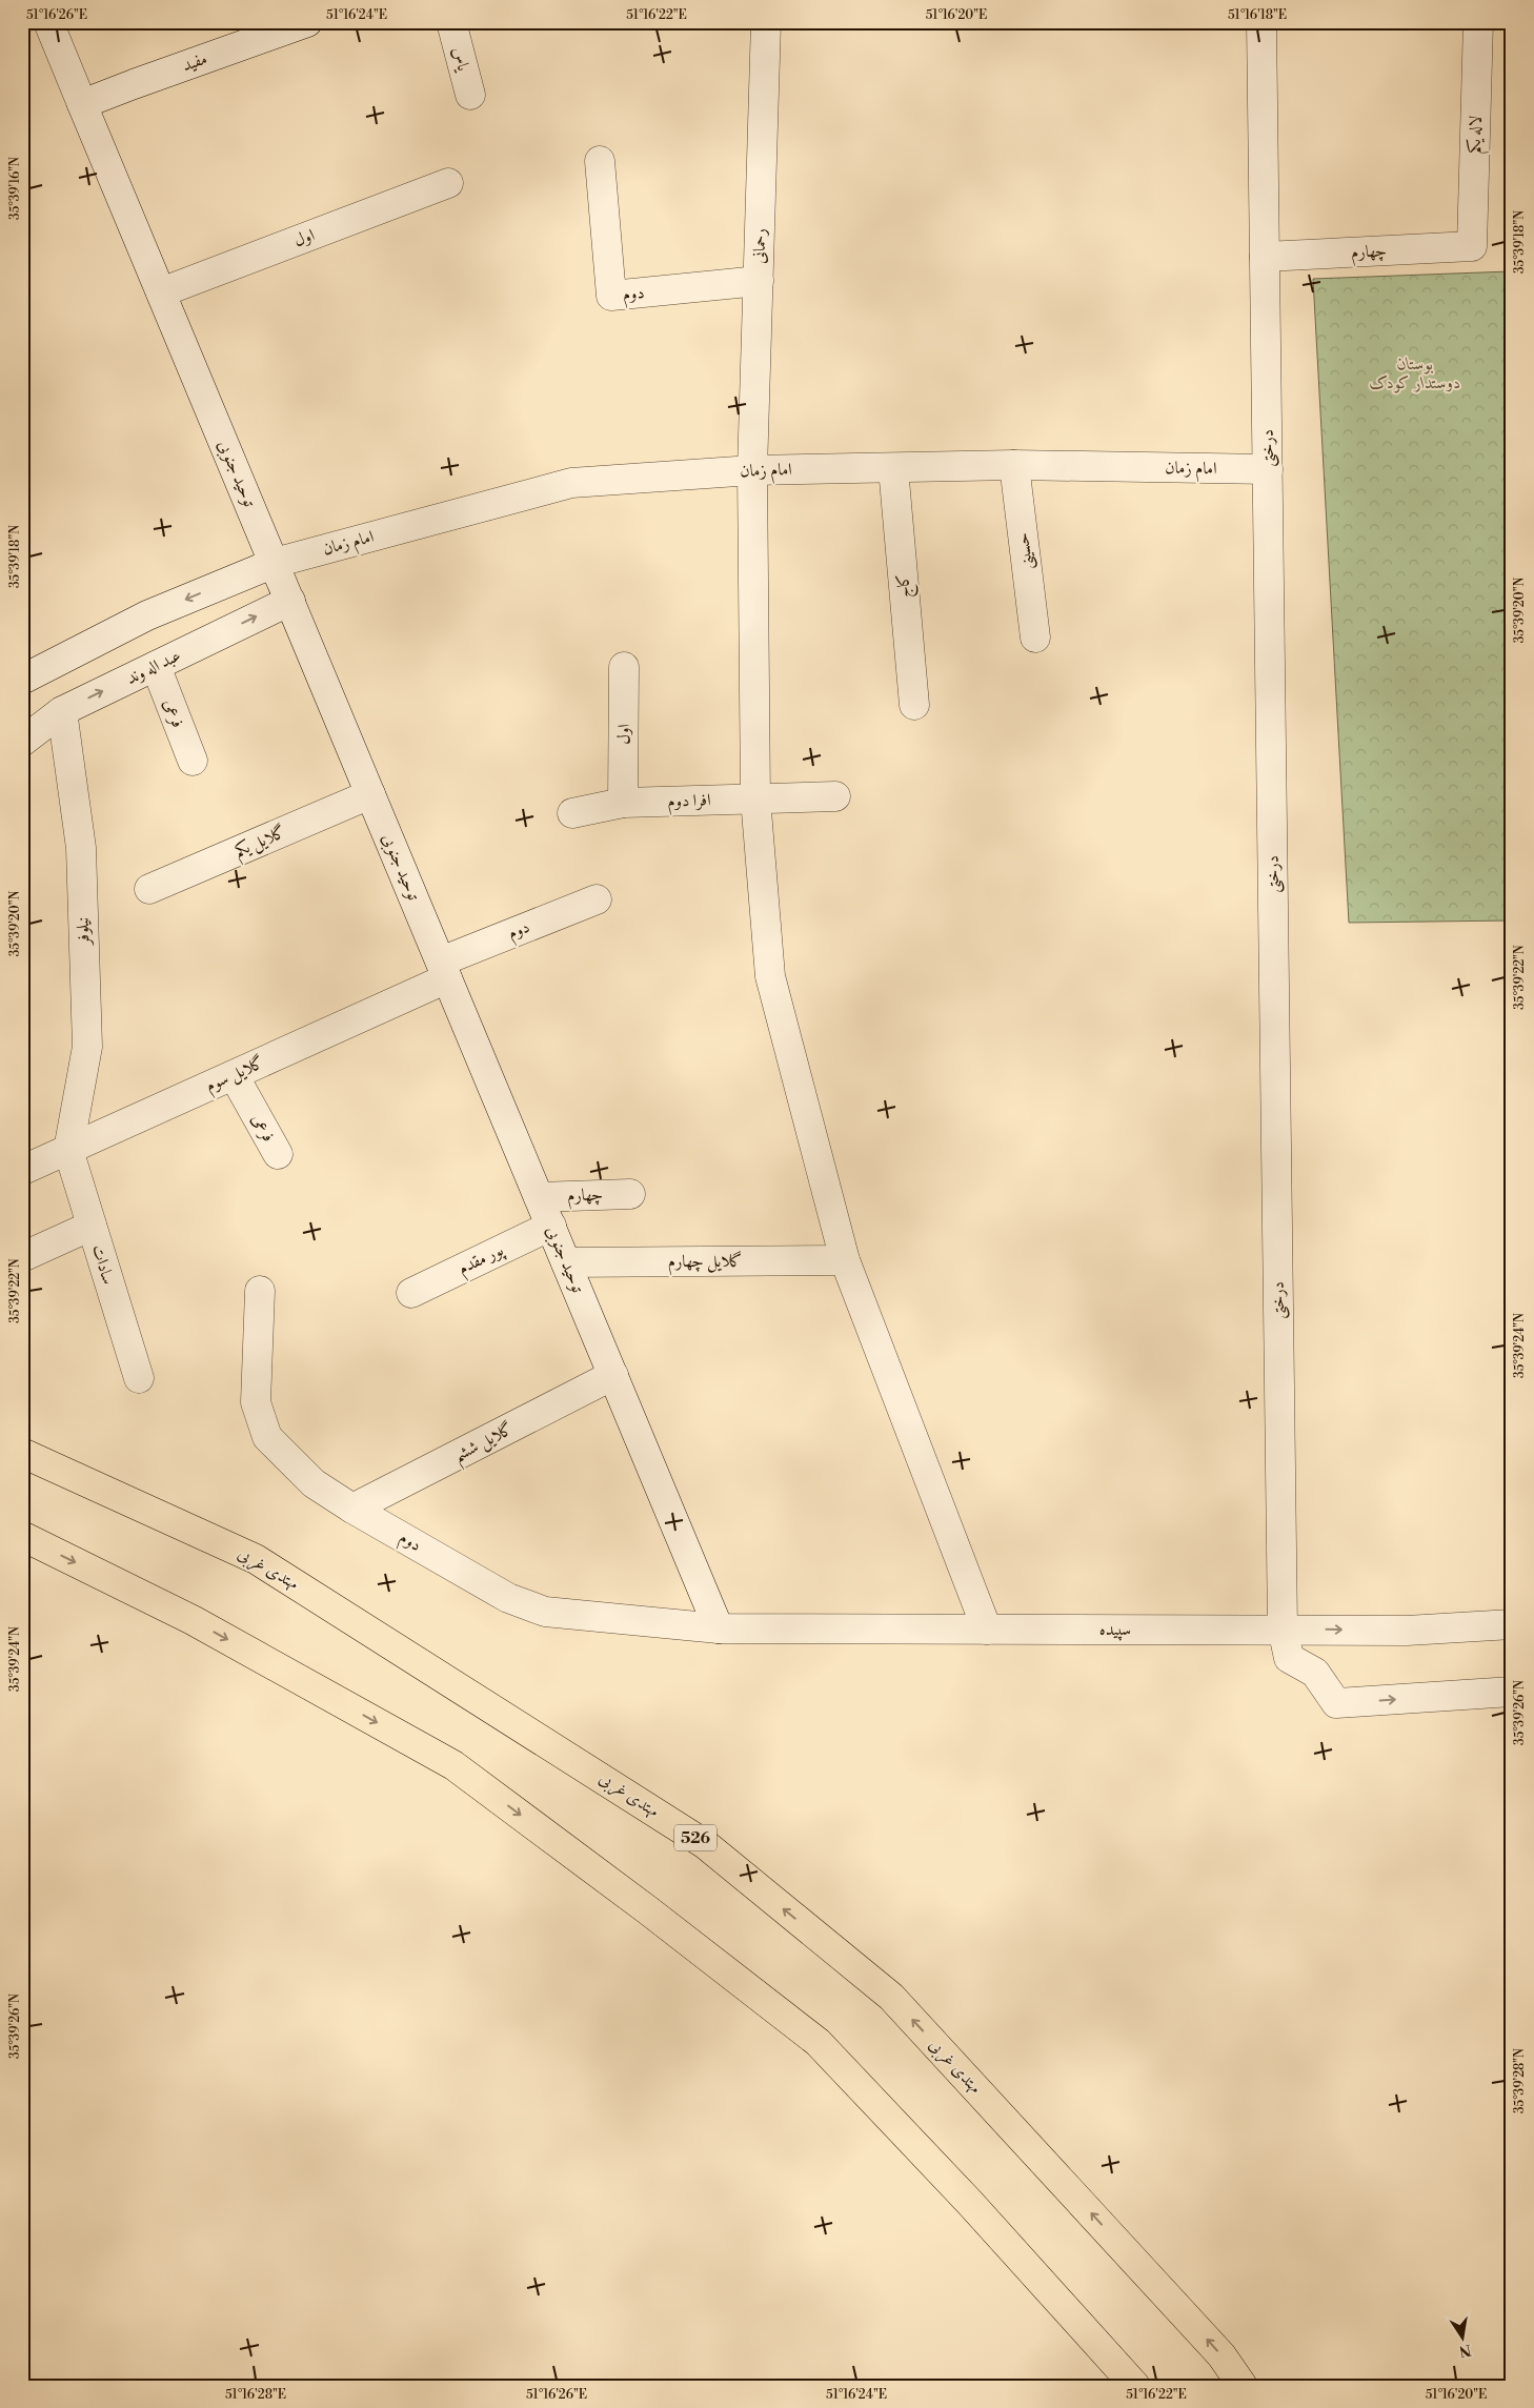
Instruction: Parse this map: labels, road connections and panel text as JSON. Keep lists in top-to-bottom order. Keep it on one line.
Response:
{"streets":{"main road":["مهتدی غربی","526"],"street":["یاس","مفید","لاله یکم","اول","رحمانی","چهارم","دوم","درختی","امام زمان","توحید جنوبی","حسینی","کاج","عبد اله وند","فرعی","افرا دوم","گلایل یکم","نیلوفر","گلایل سوم","پور مقدم","گلایل چهارم","سادات","گلایل ششم","سپیده"]},"crossings":[["مفید","توحید جنوبی"],["لاله یکم","چهارم"],["اول","توحید جنوبی"],["اول","افرا دوم"],["رحمانی","دوم"],["رحمانی","امام زمان"],["رحمانی","افرا دوم"],["رحمانی","گلایل چهارم"],["رحمانی","سپیده"],["چهارم","درختی"],["چهارم","توحید جنوبی"],["دوم","توحید جنوبی"],["دوم","گلایل سوم"],["دوم","گلایل ششم"],["دوم","سپیده"],["درختی","امام زمان"],["درختی","سپیده"],["امام زمان","توحید جنوبی"],["امام زمان","حسینی"],["امام زمان","کاج"],["توحید جنوبی","عبد اله وند"],["توحید جنوبی","گلایل یکم"],["توحید جنوبی","گلایل سوم"],["توحید جنوبی","پور مقدم"],["توحید جنوبی","گلایل چهارم"],["توحید جنوبی","گلایل ششم"],["توحید جنوبی","سپیده"],["عبد اله وند","فرعی"],["عبد اله وند","نیلوفر"],["فرعی","گلایل سوم"],["نیلوفر","گلایل سوم"],["نیلوفر","سادات"],["گلایل سوم","سادات"]],"parks":["بوستان دوستدار کودک"],"north":"bottom","coordinates":["51°16'26\"E","51°16'24\"E","51°16'22\"E","51°16'20\"E","51°16'18\"E","35°39'16\"N","35°39'18\"N","35°39'20\"N","35°39'22\"N","35°39'24\"N","35°39'26\"N","35°39'28\"N","51°16'28\"E"]}
